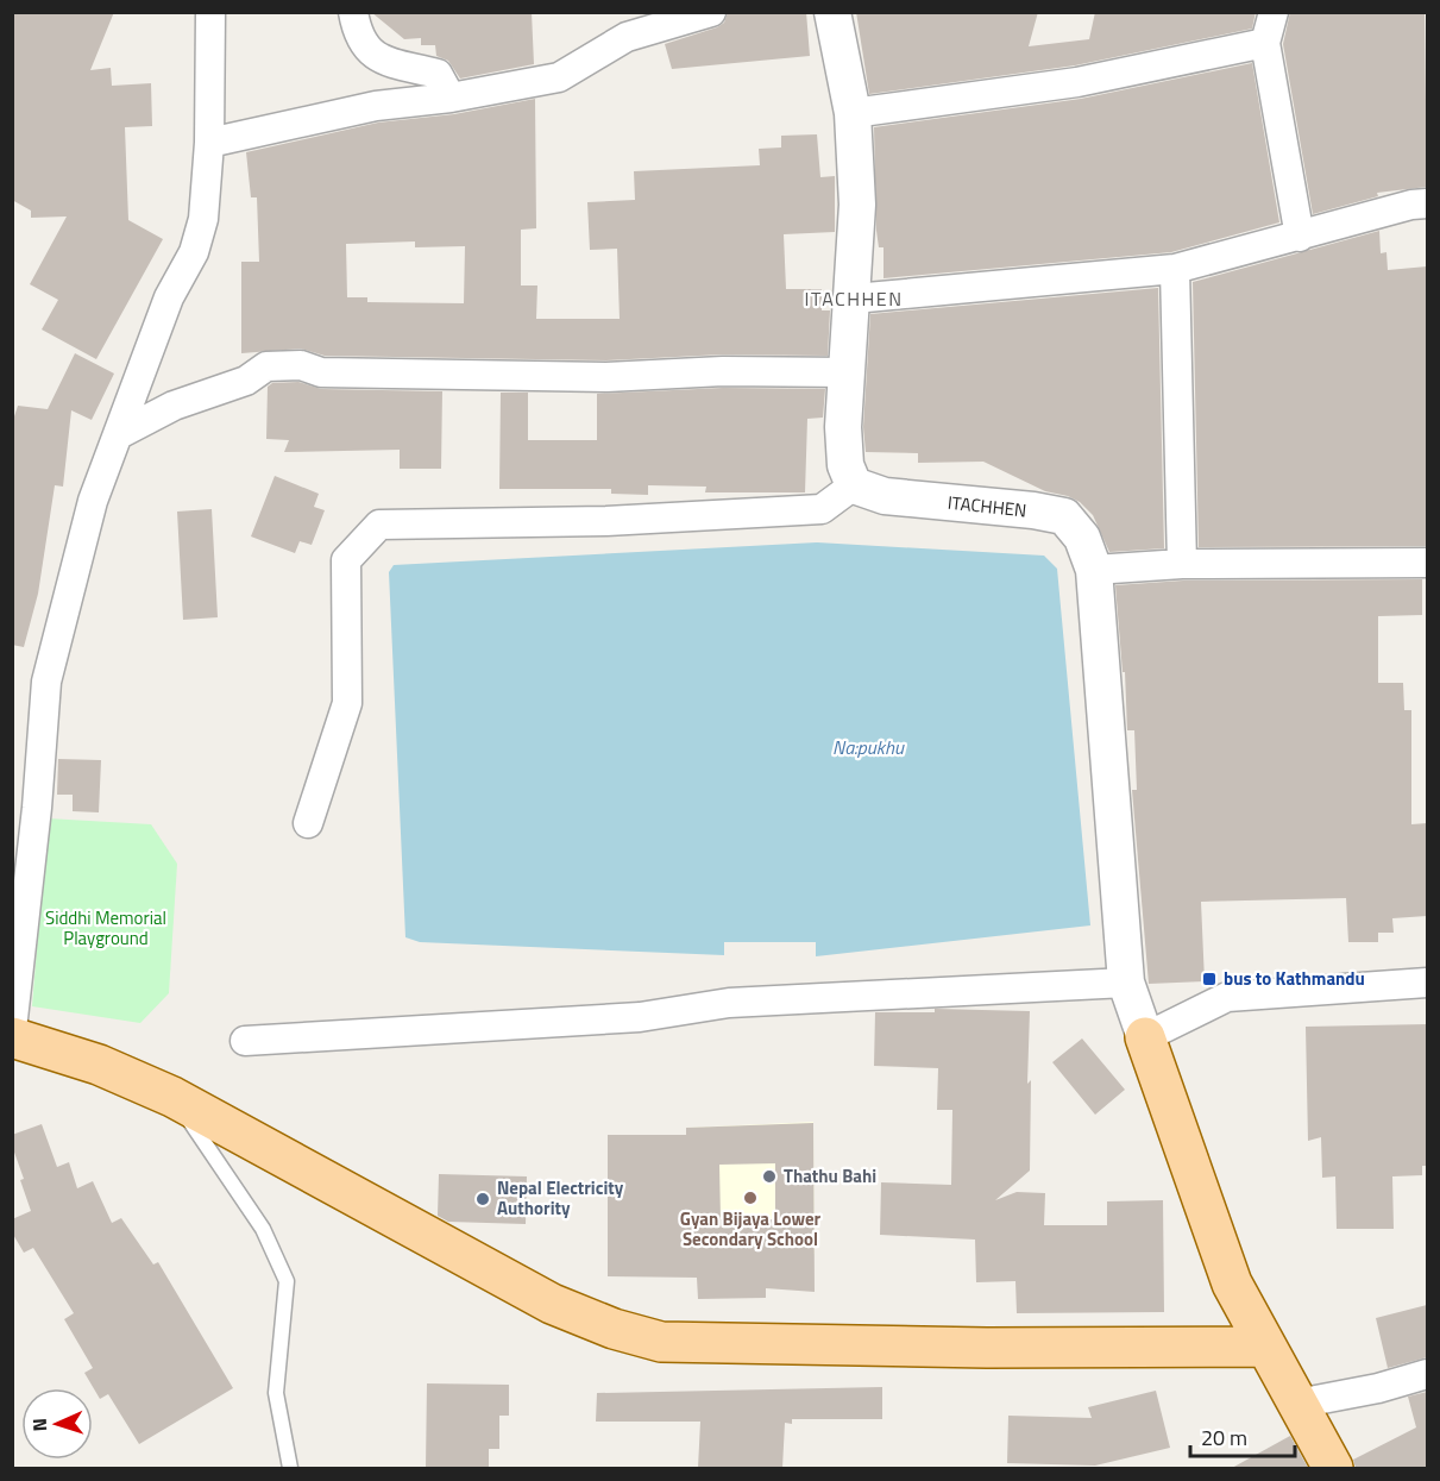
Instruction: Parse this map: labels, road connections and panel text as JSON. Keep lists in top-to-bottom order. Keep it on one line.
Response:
{"streets":{"street":["ITACHHEN"]},"districts":["ITACHHEN"],"water":["Na:pukhu"],"parks":["Siddhi Memorial Playground"],"places":{"transit":["bus to Kathmandu"],"other":["Thathu Bahi","Gyan Bijaya Lower Secondary School","Nepal Electricity Authority"]},"scale_bar":"20 m","north":"left"}
